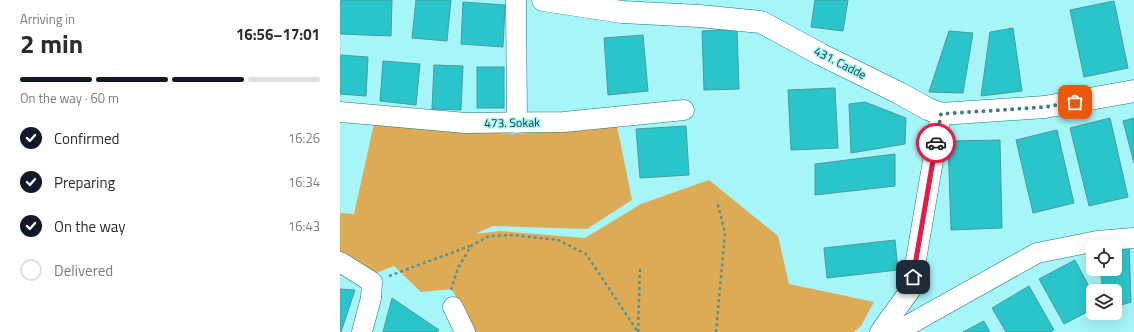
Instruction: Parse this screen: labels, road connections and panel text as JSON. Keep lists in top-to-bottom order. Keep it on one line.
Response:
{"streets":{"street":["431. Cadde","473. Sokak"]},"page":{"heading":["2 min","Arriving in","16:56–17:01"],"bar":"On the way · 60 m","list":[["Confirmed","16:26"],["Preparing","16:34"],["On the way","16:43"],"Delivered"]}}
